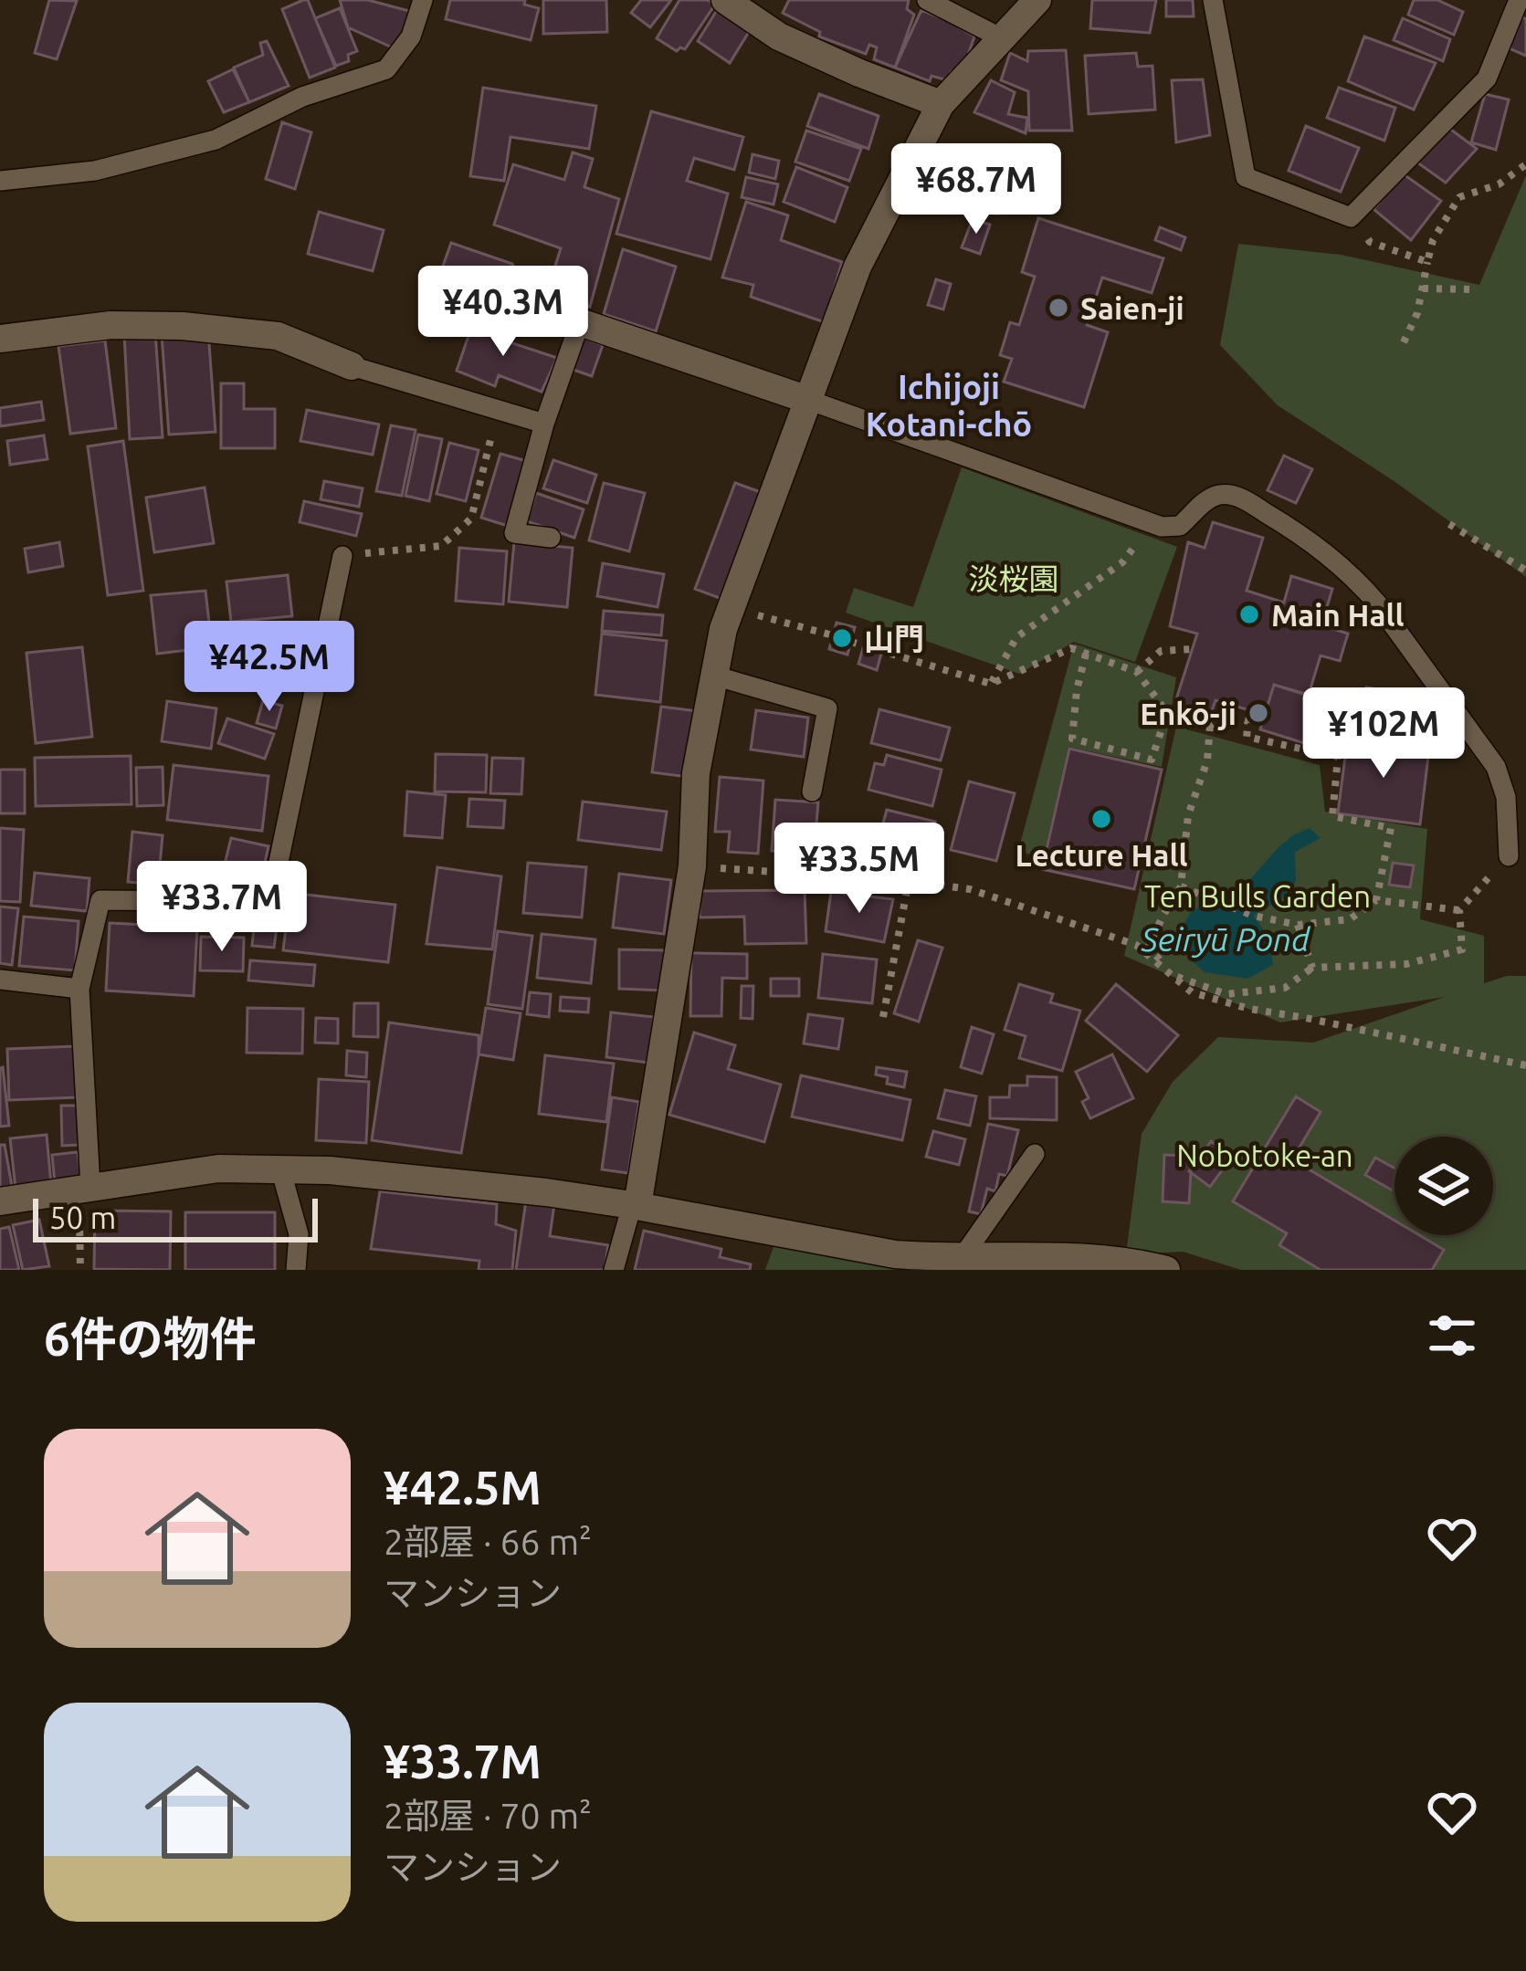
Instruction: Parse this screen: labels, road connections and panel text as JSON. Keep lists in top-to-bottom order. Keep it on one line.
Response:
{"districts":["Ichijoji Kotani-chō"],"water":["Seiryū Pond"],"parks":["淡桜園","Ten Bulls Garden","Nobotoke-an"],"places":["Saien-ji","Main Hall","山門","Enkō-ji","Lecture Hall"],"scale_bar":"50 m","page":{"price":["¥68.7M","¥40.3M","¥42.5M","¥102M","¥33.5M","¥33.7M"],"scale":"50 m","heading":"6件の物件","list":[{"name":"¥42.5M","note":"2部屋 · 66 m² · マンション"},{"name":"¥33.7M","note":"2部屋 · 70 m² · マンション"}]}}
